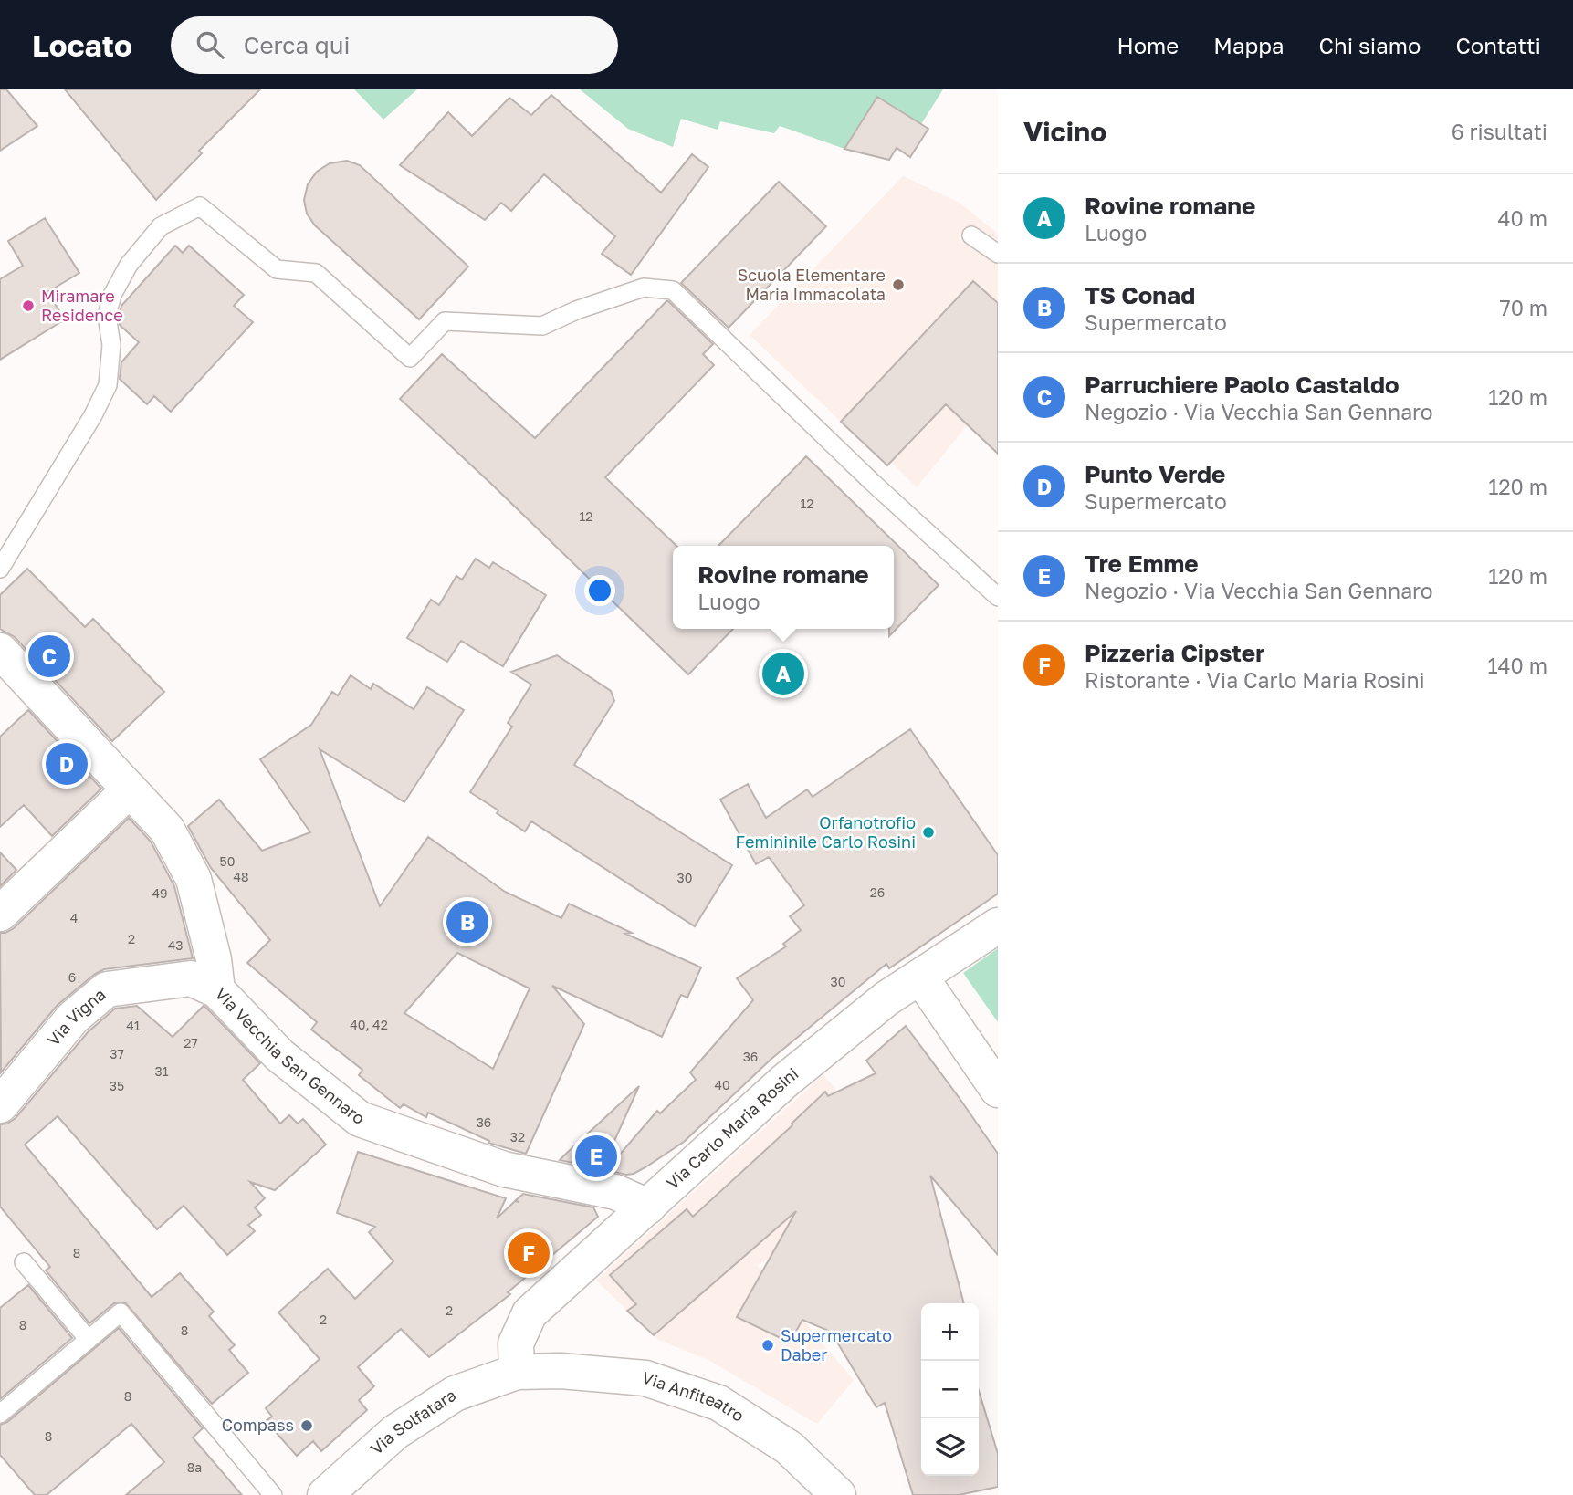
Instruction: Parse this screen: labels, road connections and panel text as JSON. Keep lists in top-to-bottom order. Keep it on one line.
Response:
{"streets":{"street":["Via Vigna","Via Vecchia San Gennaro","Via Carlo Maria Rosini","Via Anfiteatro","Via Solfatara"]},"crossings":[["Via Vigna","Via Vecchia San Gennaro"],["Via Vecchia San Gennaro","Via Carlo Maria Rosini"],["Via Carlo Maria Rosini","Via Anfiteatro"],["Via Carlo Maria Rosini","Via Solfatara"],["Via Anfiteatro","Via Solfatara"]],"places":["Scuola Elementare Maria Immacolata","Miramare Residence","Orfanotrofio Femininile Carlo Rosini","Supermercato Daber","Compass"],"house_numbers":["12","12","50","48","30","26","49","4","2","43","6","30","40, 42","41","27","37","36","31","40","35","36","32","8","2","2","8","8","8","8","8a"],"page":{"header":"Locato","search":"Cerca qui","nav":["Home","Mappa","Chi siamo","Contatti"],"heading":["Vicino","6 risultati"],"list":[{"mark":"A","name":"Rovine romane","note":"Luogo","value":"40 m"},{"mark":"B","name":"TS Conad","note":"Supermercato","value":"70 m"},{"mark":"C","name":"Parruchiere Paolo Castaldo","note":"Negozio · Via Vecchia San Gennaro","value":"120 m"},{"mark":"D","name":"Punto Verde","note":"Supermercato","value":"120 m"},{"mark":"E","name":"Tre Emme","note":"Negozio · Via Vecchia San Gennaro","value":"120 m"},{"mark":"F","name":"Pizzeria Cipster","note":"Ristorante · Via Carlo Maria Rosini","value":"140 m"}],"popup":["Rovine romane","Luogo"],"pins":["C","A","D","B","E","F"],"map_buttons":["+","−"]}}
